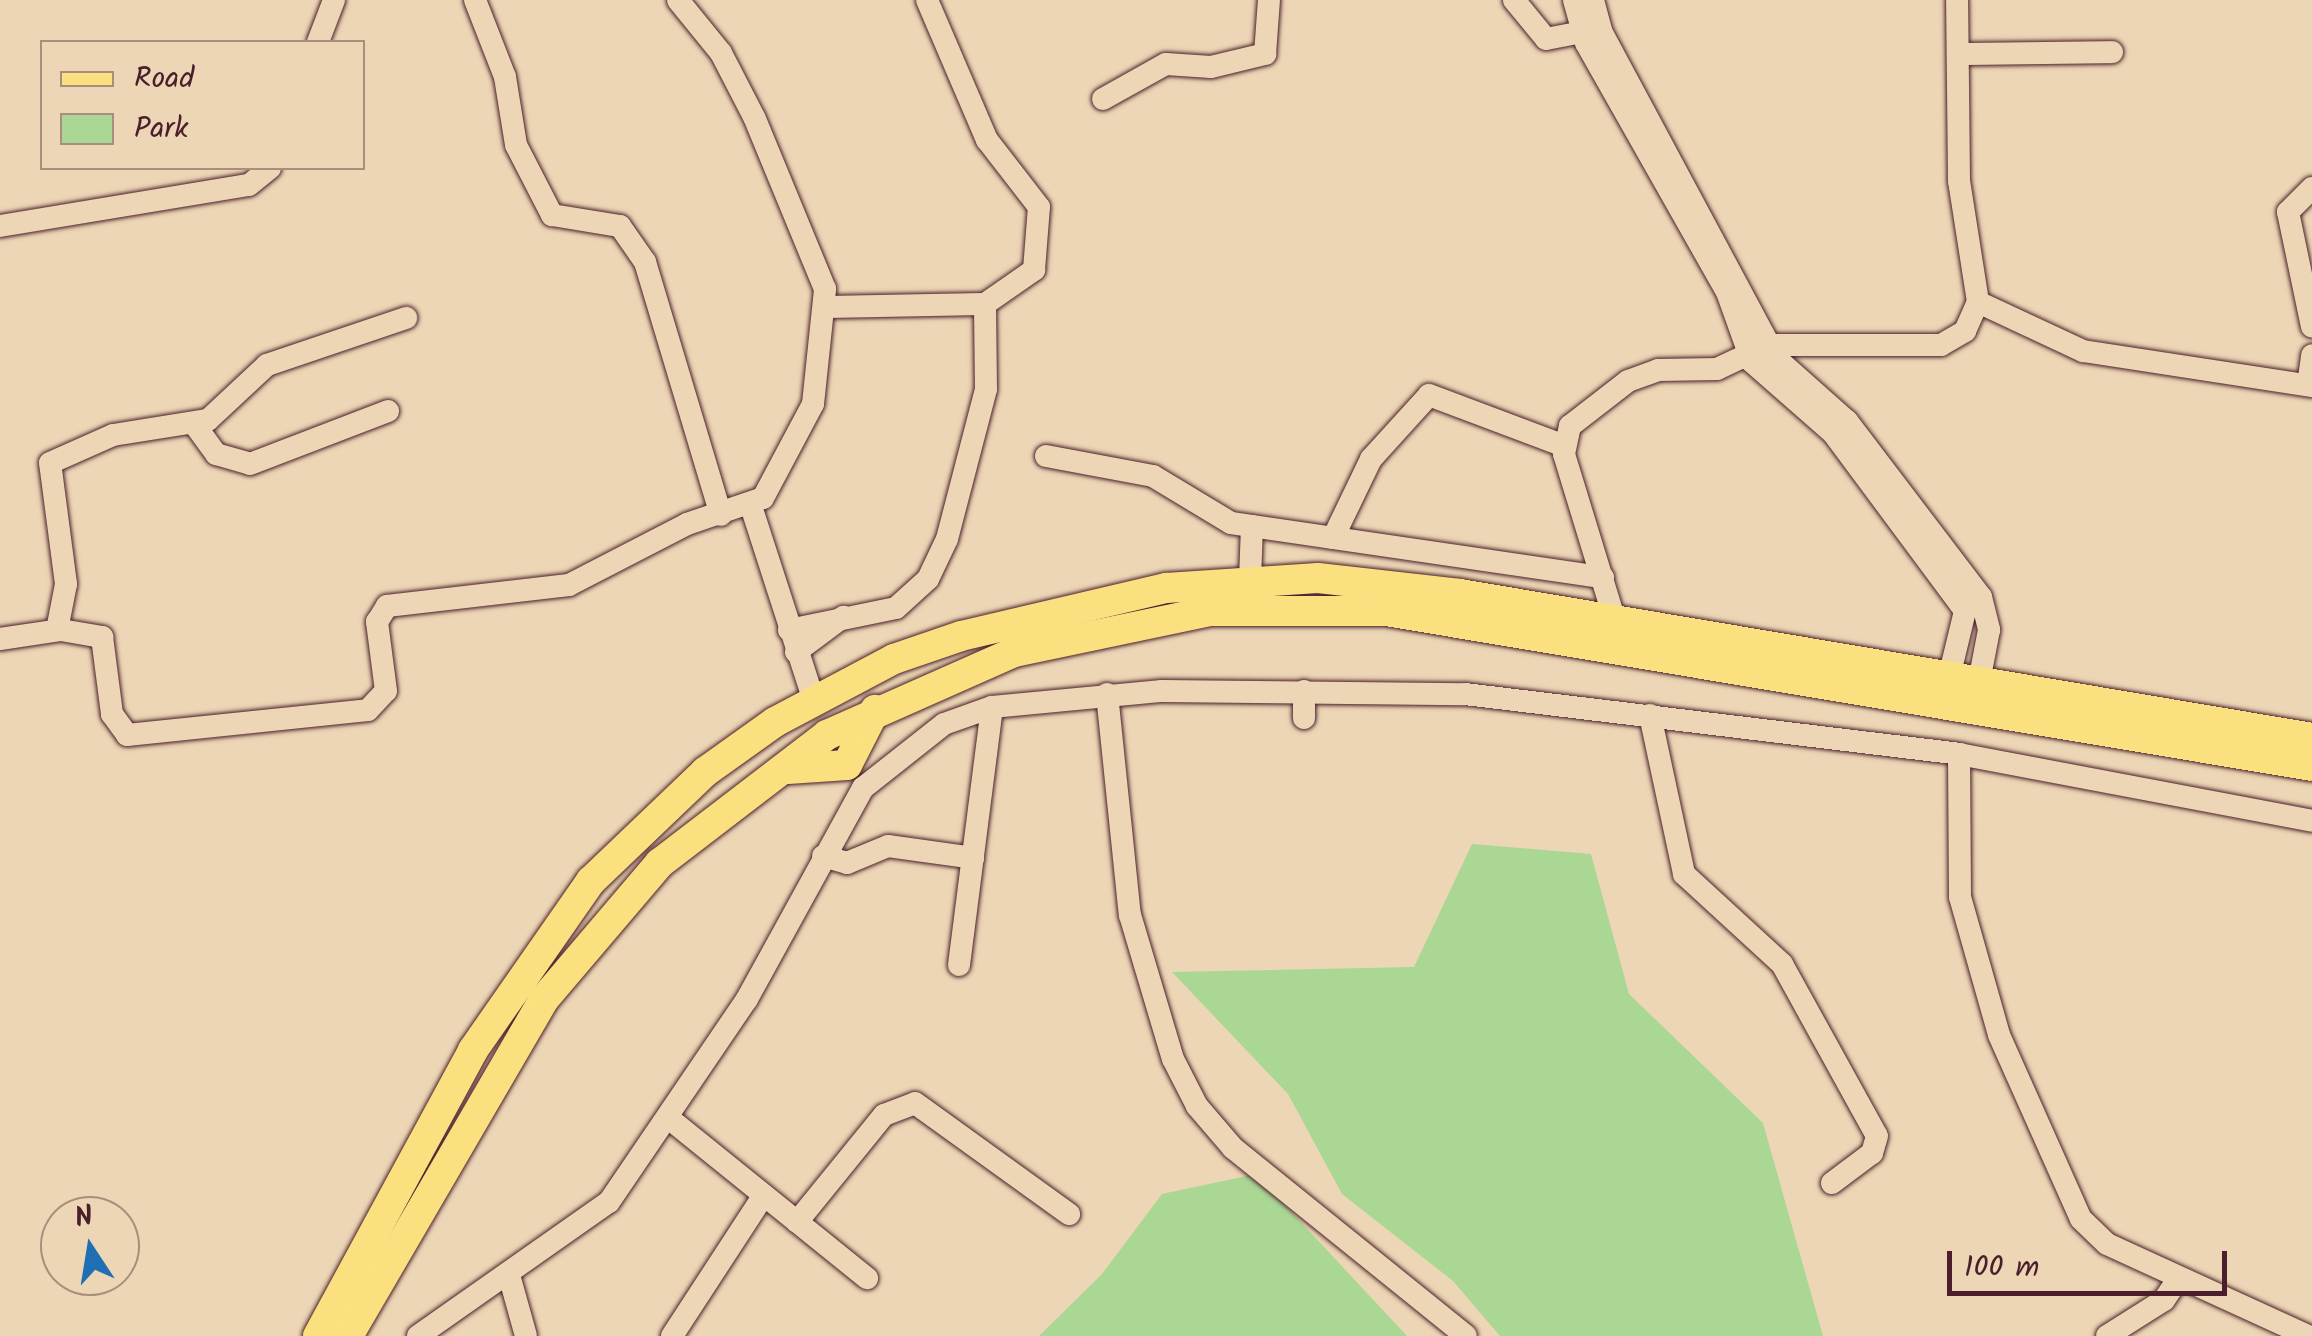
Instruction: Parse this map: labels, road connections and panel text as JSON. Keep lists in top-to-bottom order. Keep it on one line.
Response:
{"legend":["Road","Park"],"scale_bar":"100 m","north":"top"}
